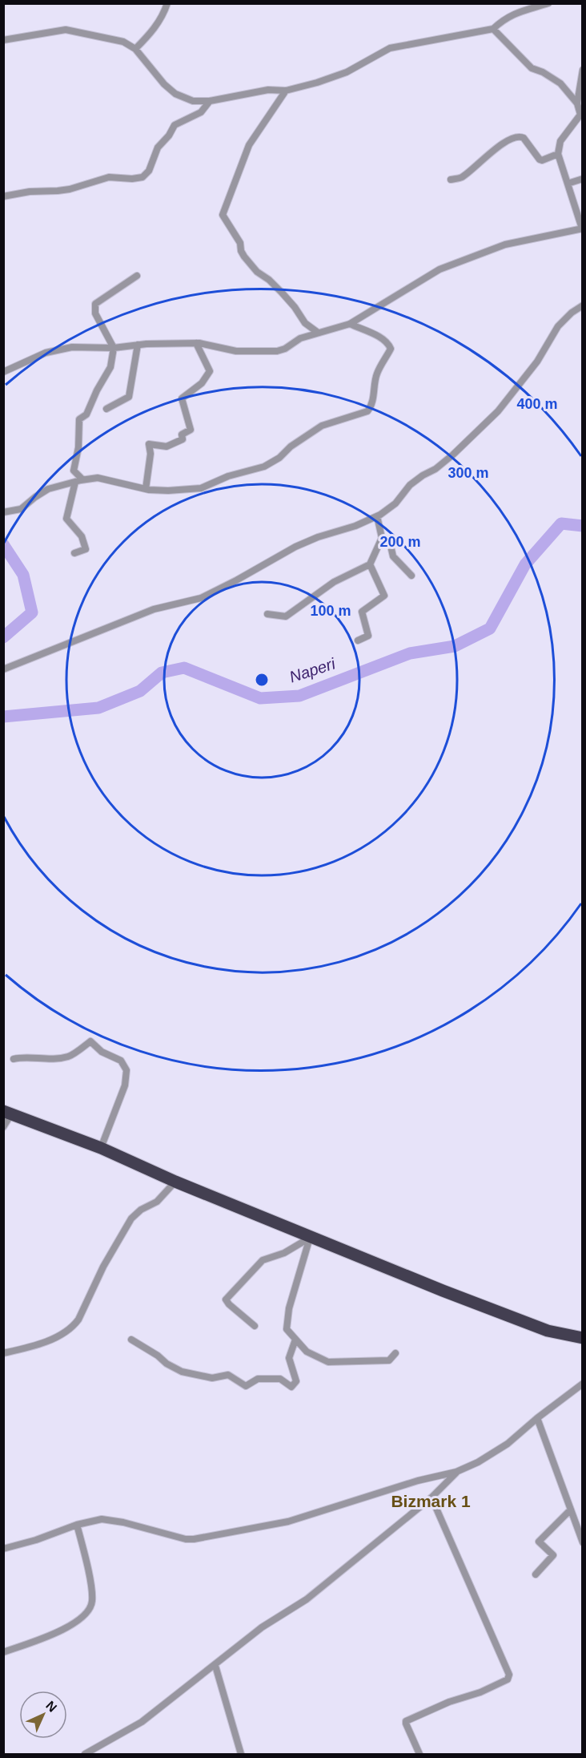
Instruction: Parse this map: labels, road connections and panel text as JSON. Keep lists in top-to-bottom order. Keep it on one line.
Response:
{"districts":["Bizmark 1"],"water":["Naperi"],"north":"top right","rings":["400 m","300 m","200 m","100 m"]}
